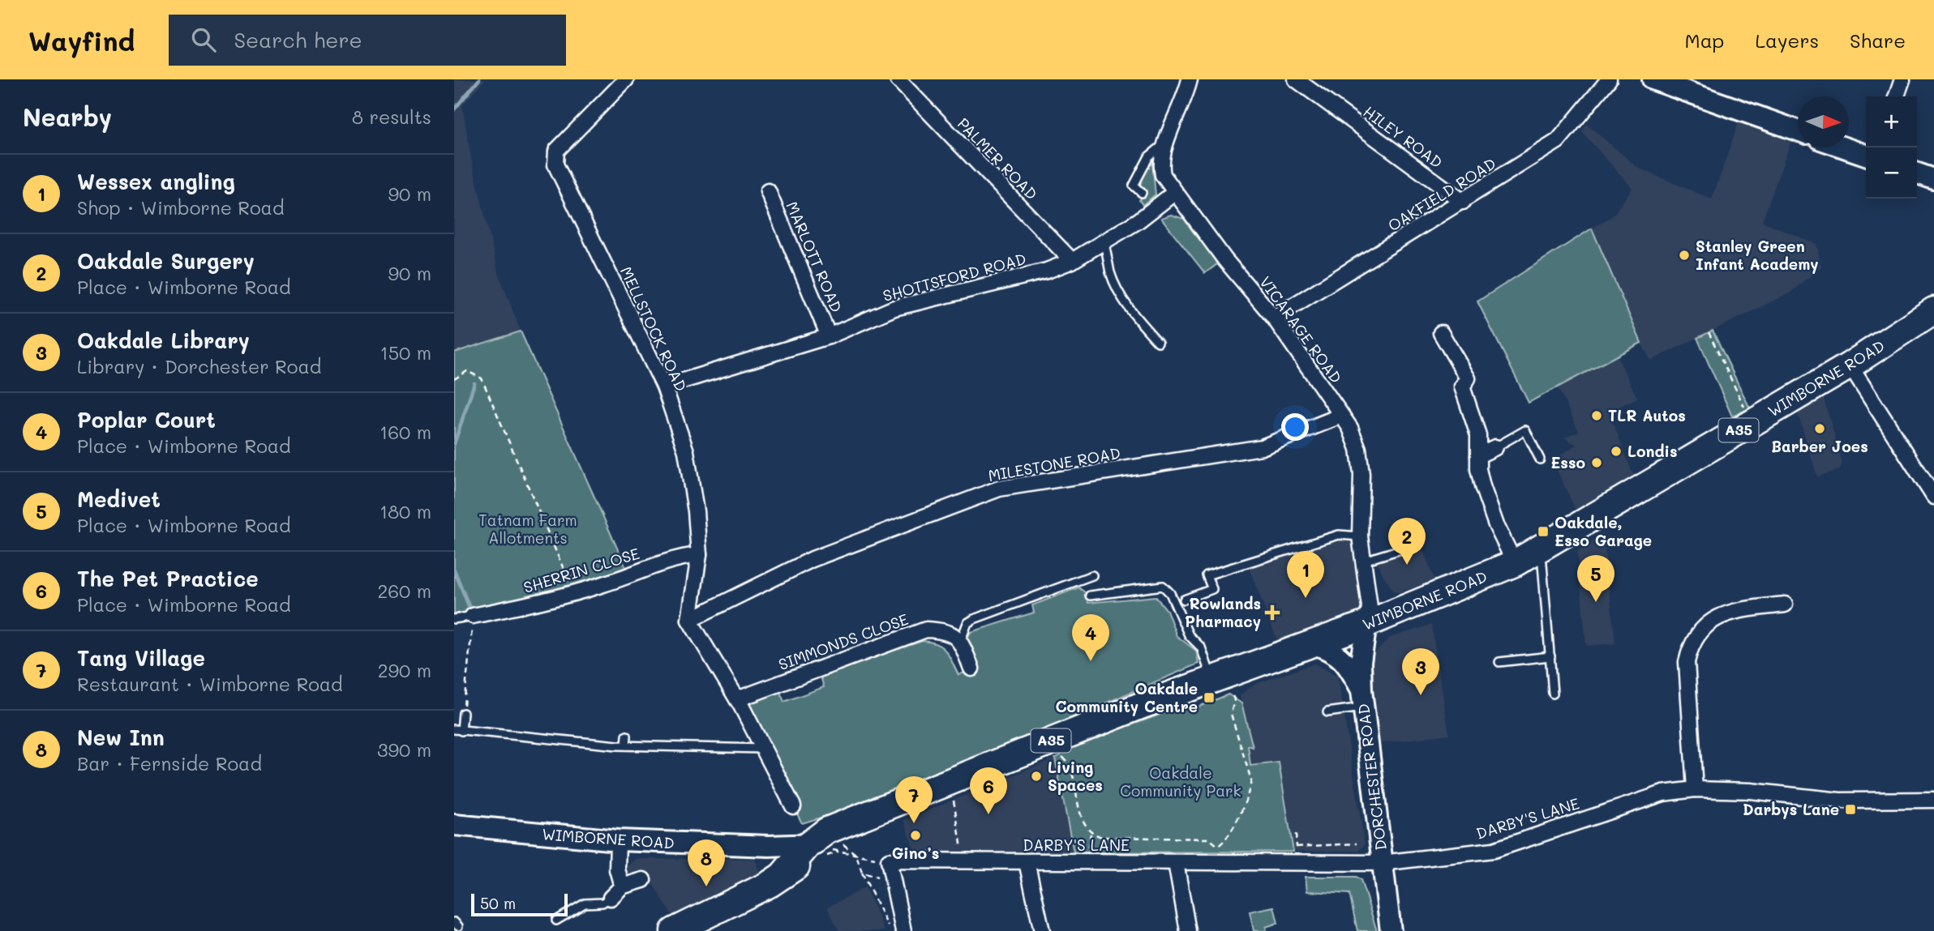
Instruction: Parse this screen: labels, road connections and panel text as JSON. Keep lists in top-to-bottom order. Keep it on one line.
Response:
{"streets":{"highway":["WIMBORNE ROAD","A35"],"street":["HILEY ROAD","PALMER ROAD","OAKFIELD ROAD","MARLOTT ROAD","SHOTTSFORD ROAD","MELLSTOCK ROAD","VICARAGE ROAD","MILESTONE ROAD","SHERRIN CLOSE","SIMMONDS CLOSE","DORCHESTER ROAD","DARBY'S LANE"]},"crossings":[["HILEY ROAD","OAKFIELD ROAD"],["PALMER ROAD","SHOTTSFORD ROAD"],["OAKFIELD ROAD","VICARAGE ROAD"],["MARLOTT ROAD","SHOTTSFORD ROAD"],["SHOTTSFORD ROAD","MELLSTOCK ROAD"],["SHOTTSFORD ROAD","VICARAGE ROAD"],["MELLSTOCK ROAD","MILESTONE ROAD"],["MELLSTOCK ROAD","SHERRIN CLOSE"],["VICARAGE ROAD","WIMBORNE ROAD"],["VICARAGE ROAD","MILESTONE ROAD"],["VICARAGE ROAD","DORCHESTER ROAD"],["WIMBORNE ROAD","DORCHESTER ROAD"],["DORCHESTER ROAD","DARBY'S LANE"]],"parks":["Tatnam Farm Allotments","Oakdale Community Park"],"places":{"other":["Stanley Green Infant Academy","TLR Autos","Barber Joes","Londis","Esso","Living Spaces","Gino’s"],"transit":["Oakdale, Esso Garage","Oakdale Community Centre","Darbys Lane"],"health":["Rowlands Pharmacy"]},"scale_bar":"50 m","north":"right","page":{"header":"Wayfind","search":"Search here","nav":["Map","Layers","Share"],"heading":["Nearby","8 results"],"map_buttons":["+","−"],"list":[{"mark":"1","name":"Wessex angling","note":"Shop · Wimborne Road","value":"90 m"},{"mark":"2","name":"Oakdale Surgery","note":"Place · Wimborne Road","value":"90 m"},{"mark":"3","name":"Oakdale Library","note":"Library · Dorchester Road","value":"150 m"},{"mark":"4","name":"Poplar Court","note":"Place · Wimborne Road","value":"160 m"},{"mark":"5","name":"Medivet","note":"Place · Wimborne Road","value":"180 m"},{"mark":"6","name":"The Pet Practice","note":"Place · Wimborne Road","value":"260 m"},{"mark":"7","name":"Tang Village","note":"Restaurant · Wimborne Road","value":"290 m"},{"mark":"8","name":"New Inn","note":"Bar · Fernside Road","value":"390 m"}],"pins":["2","1","5","4","3","6","7","8"],"scale":"50 m"}}
